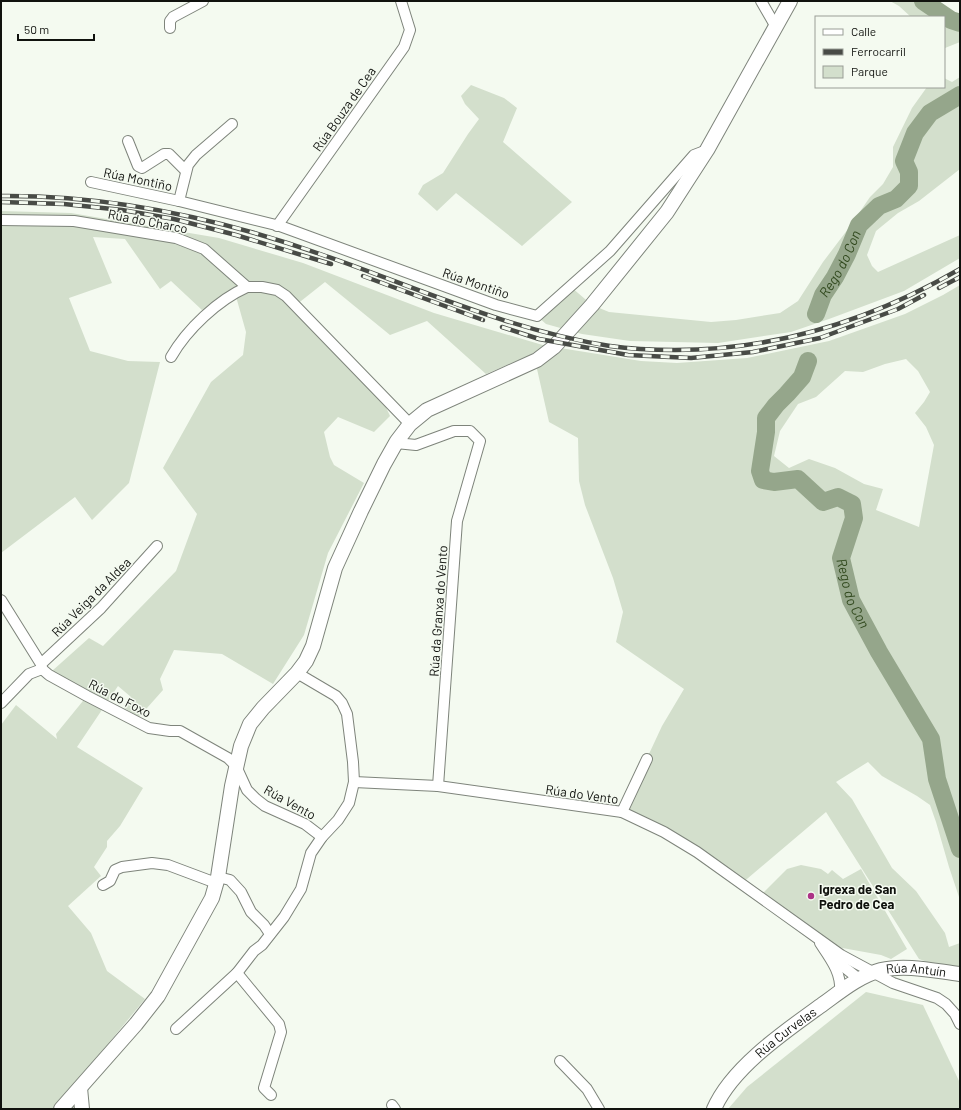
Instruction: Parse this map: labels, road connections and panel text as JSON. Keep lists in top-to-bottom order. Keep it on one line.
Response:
{"streets":{"main road":["Rúa Antuín","Rúa Curvelas"],"street":["Rúa Bouza de Cea","Rúa Montiño","Rúa do Charco","Rúa Veiga da Aldea","Rúa da Granxa do Vento","Rúa do Foxo","Rúa do Vento","Rúa Vento"]},"crossings":[["Rúa Bouza de Cea","Rúa Montiño"],["Rúa Veiga da Aldea","Rúa do Foxo"],["Rúa da Granxa do Vento","Rúa do Vento"],["Rúa do Foxo","Rúa do Vento"],["Rúa do Foxo","Rúa Vento"],["Rúa do Vento","Rúa Vento"],["Rúa do Vento","Rúa Antuín"],["Rúa do Vento","Rúa Curvelas"],["Rúa Antuín","Rúa Curvelas"]],"water":["Rego do Con"],"places":["Igrexa de San Pedro de Cea"],"legend":["Calle","Ferrocarril","Parque"],"scale_bar":"50 m"}
